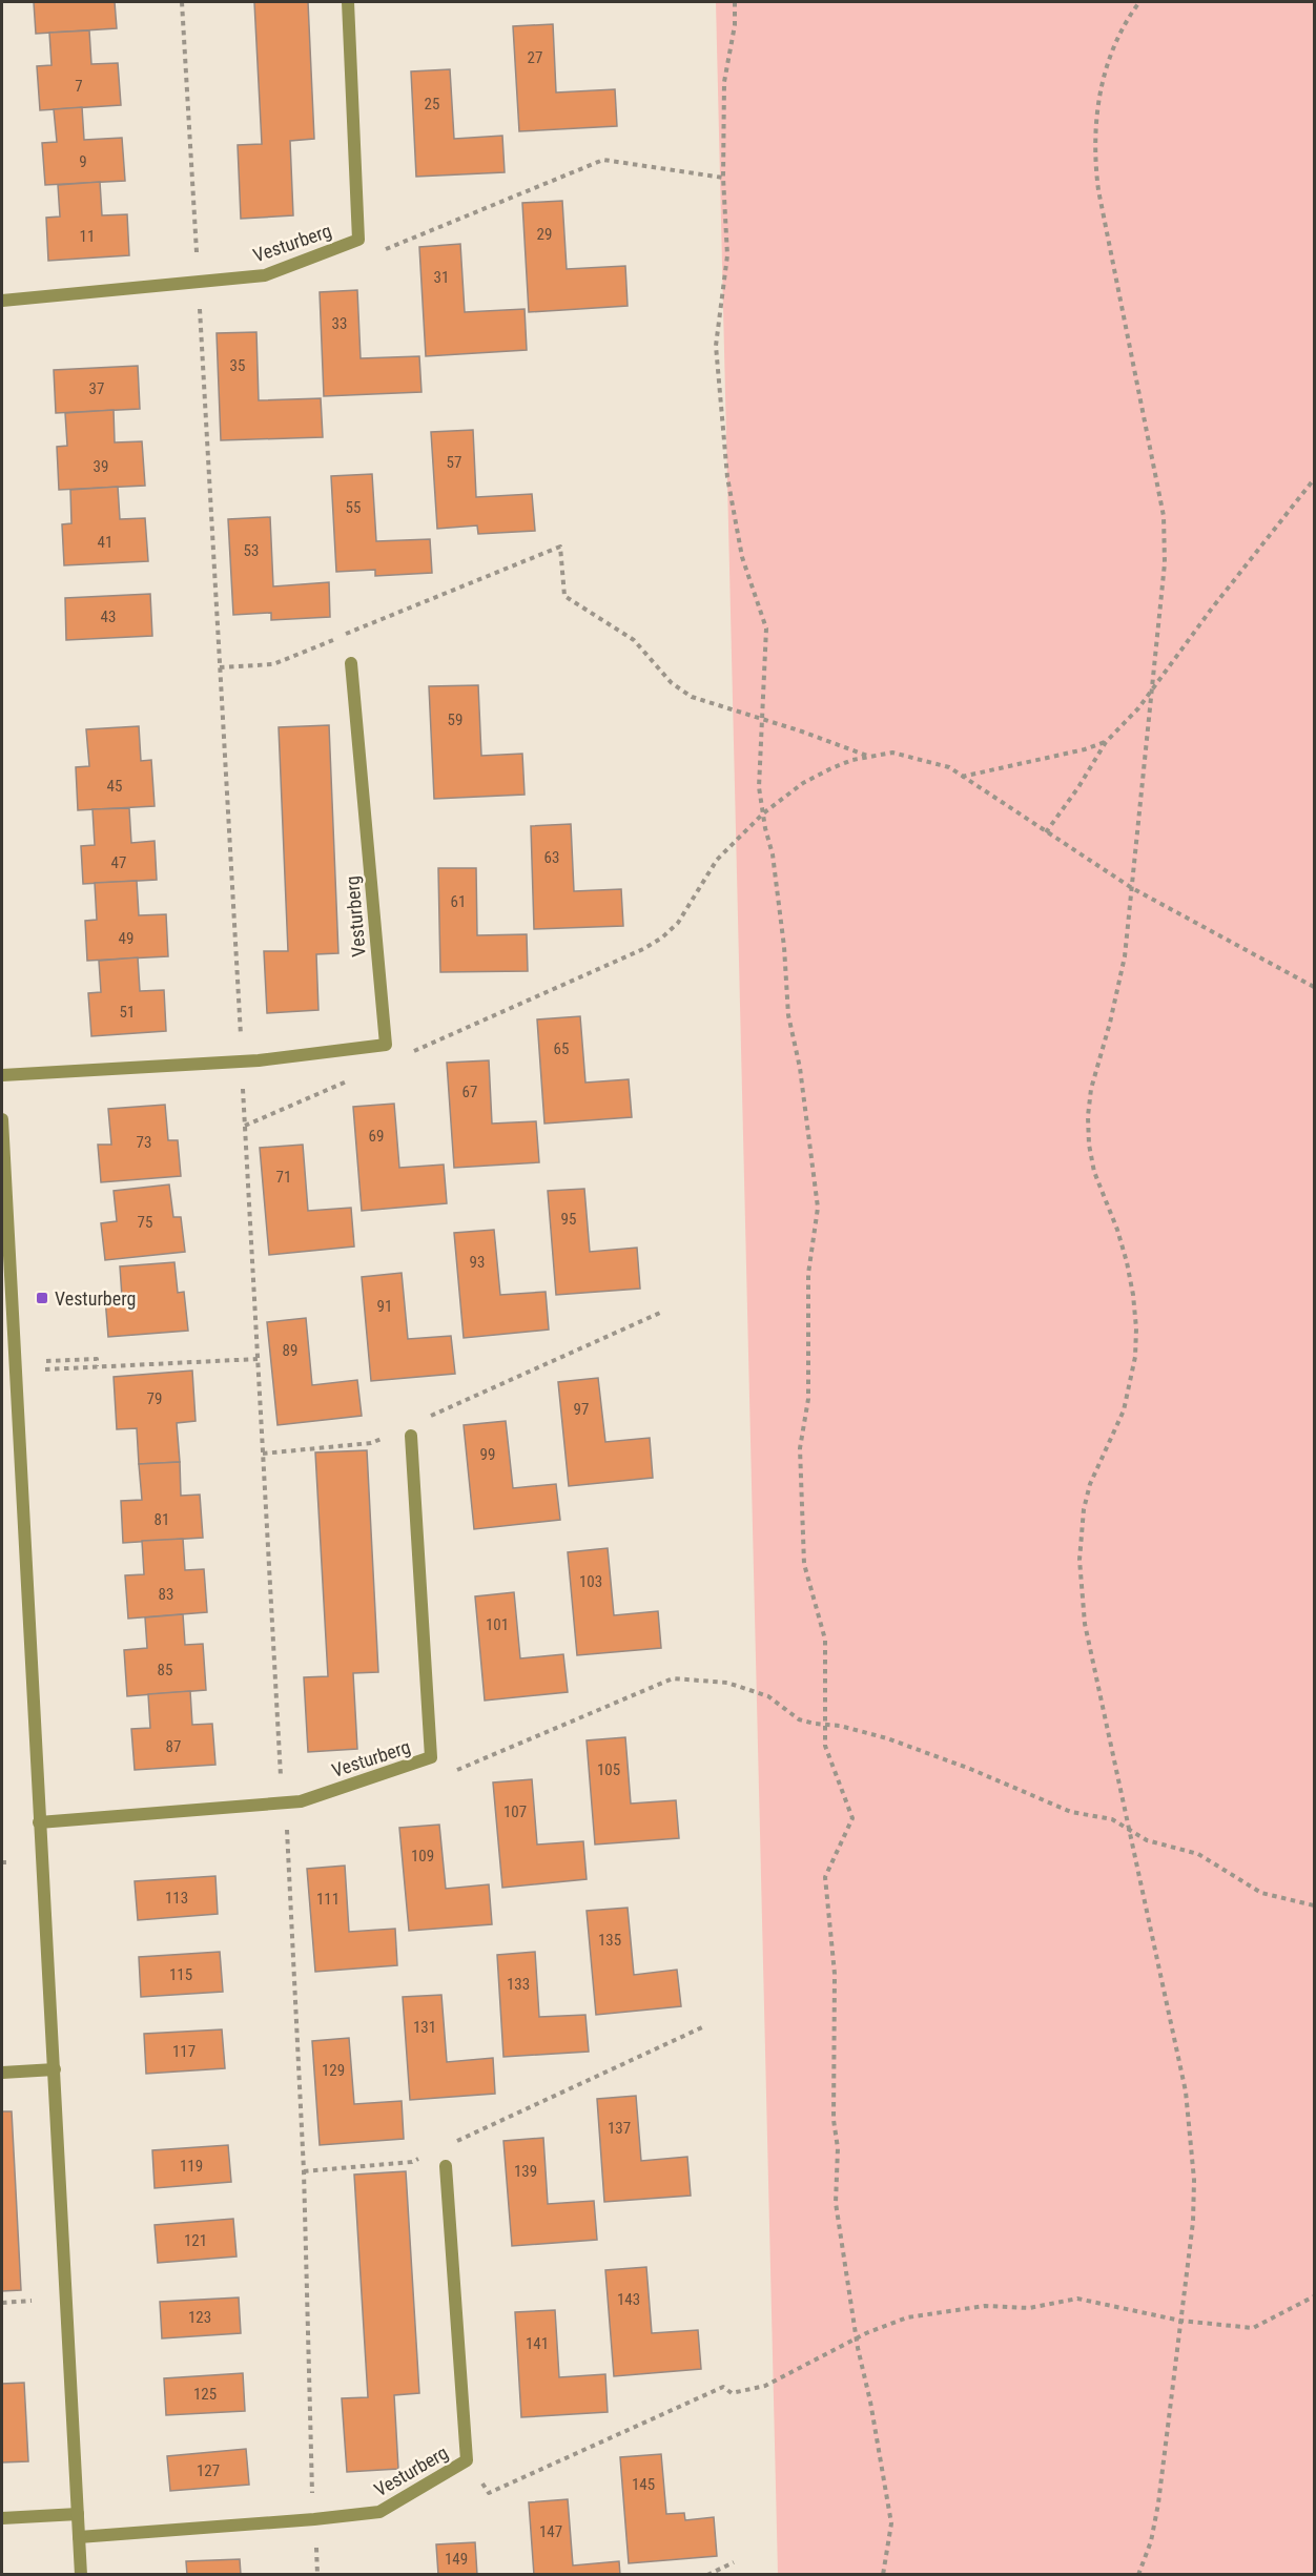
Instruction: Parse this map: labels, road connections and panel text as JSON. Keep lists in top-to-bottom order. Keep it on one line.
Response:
{"streets":{"street":["Vesturberg"]},"places":{"transit":["Vesturberg"]},"house_numbers":["27","7","25","9","29","11","31","33","35","37","57","39","55","41","53","43","59","45","63","47","61","49","51","65","67","69","73","71","95","75","93","91","89","79","97","99","81","103","83","101","85","87","105","107","109","113","111","135","115","133","131","117","129","137","119","139","121","143","123","141","125","127","145","147","149"]}
